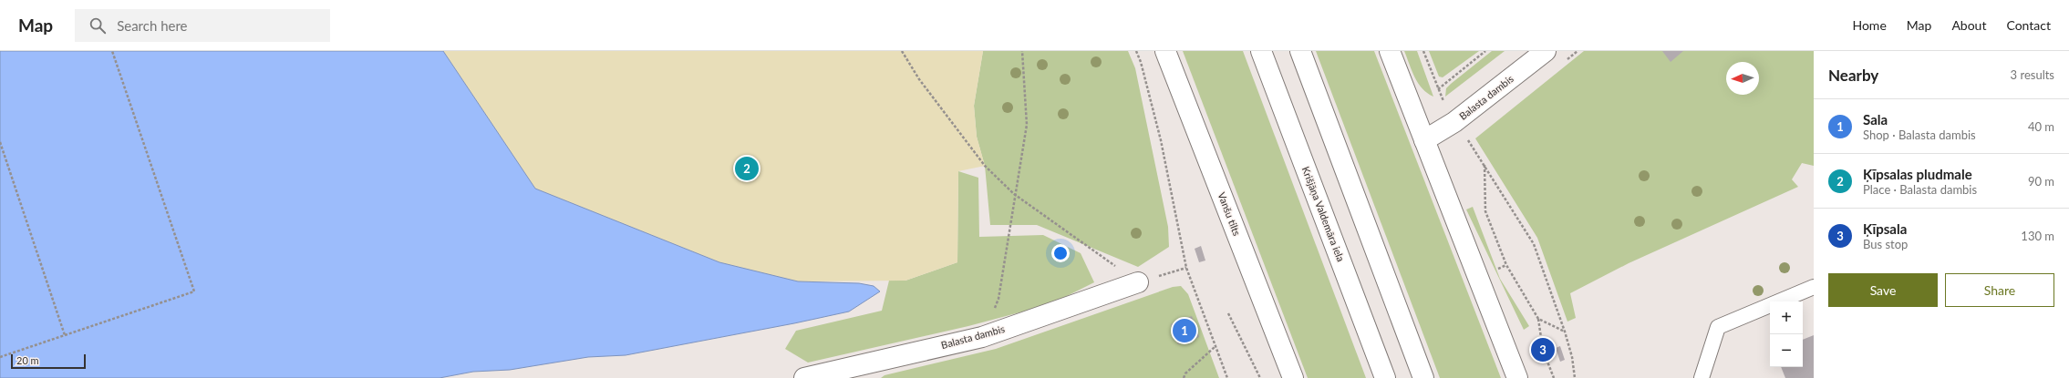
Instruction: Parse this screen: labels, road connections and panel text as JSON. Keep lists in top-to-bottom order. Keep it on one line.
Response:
{"streets":{"street":["Balasta dambis","Vanšu tilts","Krišjāņa Valdemāra iela"]},"scale_bar":"20 m","north":"left","page":{"header":"Map","search":"Search here","nav":["Home","Map","About","Contact"],"heading":["Nearby","3 results"],"list":[{"mark":"1","name":"Sala","note":"Shop · Balasta dambis","value":"40 m"},{"mark":"2","name":"Ķīpsalas pludmale","note":"Place · Balasta dambis","value":"90 m"},{"mark":"3","name":"Ķīpsala","note":"Bus stop","value":"130 m"}],"pins":["2","1","3"],"buttons":["Save","Share"],"map_buttons":["+","−"],"scale":"20 m"}}
